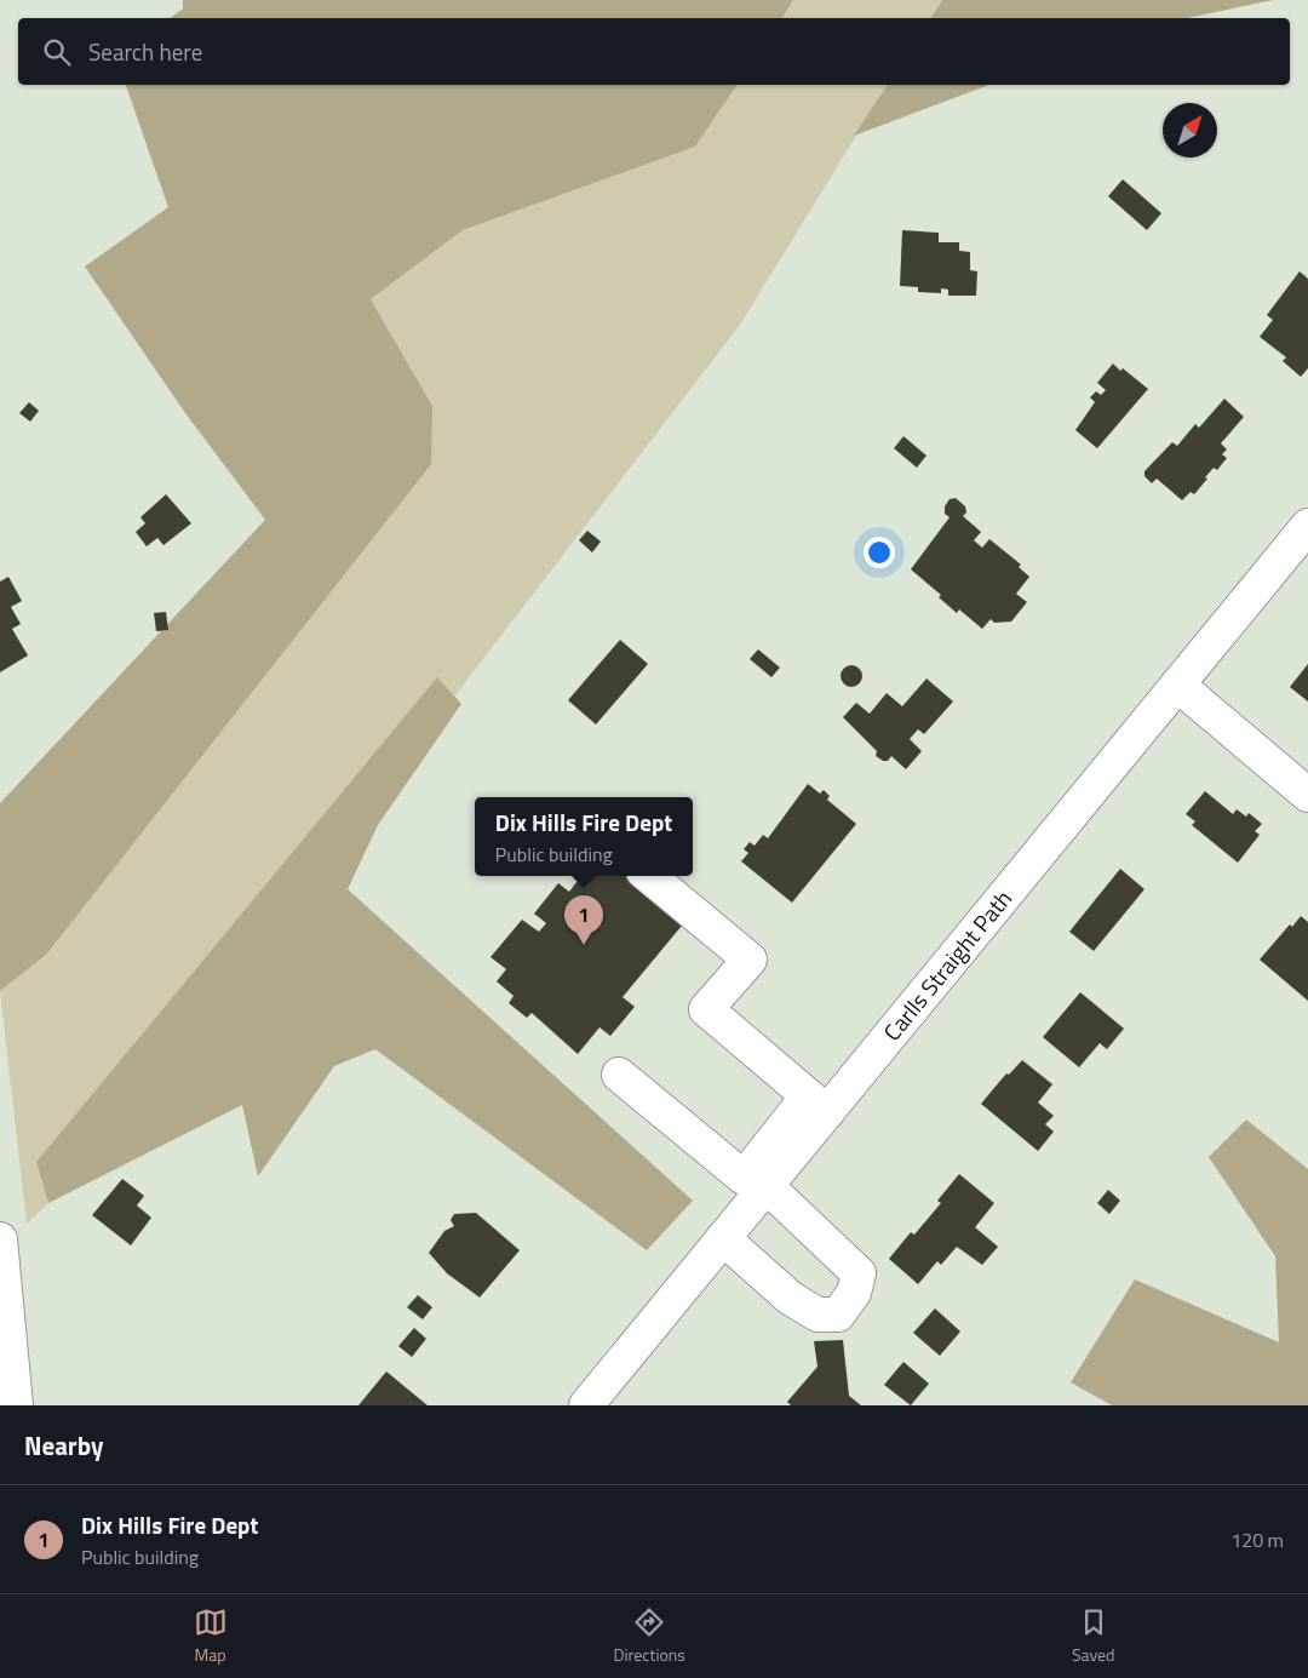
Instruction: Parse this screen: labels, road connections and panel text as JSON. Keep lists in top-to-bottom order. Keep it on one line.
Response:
{"streets":{"street":["Carlls Straight Path"]},"north":"top right","page":{"search":"Search here","popup":["Dix Hills Fire Dept","Public building"],"pins":"1","heading":"Nearby","list":[{"mark":"1","name":"Dix Hills Fire Dept","note":"Public building","value":"120 m"}],"nav":["Map","Directions","Saved"]}}
